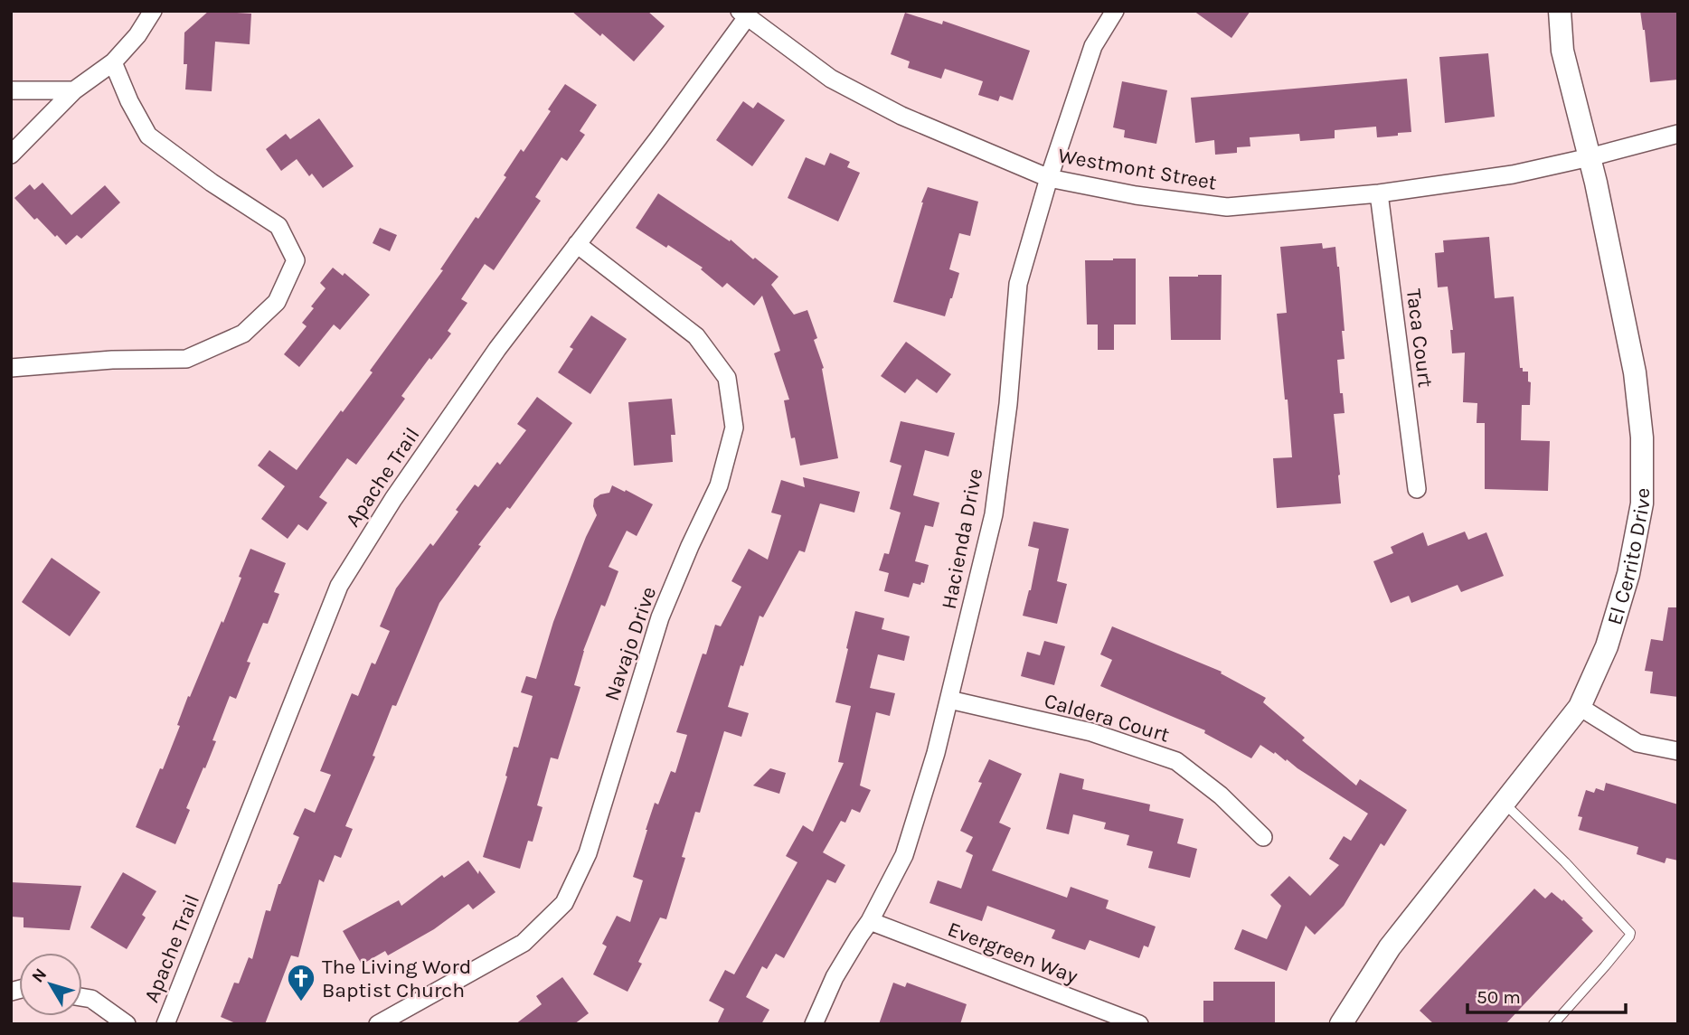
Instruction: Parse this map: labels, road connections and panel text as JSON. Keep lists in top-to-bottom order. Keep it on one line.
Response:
{"streets":{"street":["Westmont Street","Taca Court","Apache Trail","Hacienda Drive","El Cerrito Drive","Navajo Drive","Caldera Court","Evergreen Way"]},"crossings":[["Westmont Street","Taca Court"],["Westmont Street","Apache Trail"],["Westmont Street","Hacienda Drive"],["Westmont Street","El Cerrito Drive"],["Apache Trail","Navajo Drive"],["Hacienda Drive","Caldera Court"],["Hacienda Drive","Evergreen Way"]],"places":{"church":["The Living Word Baptist Church"]},"scale_bar":"50 m","north":"top left"}
